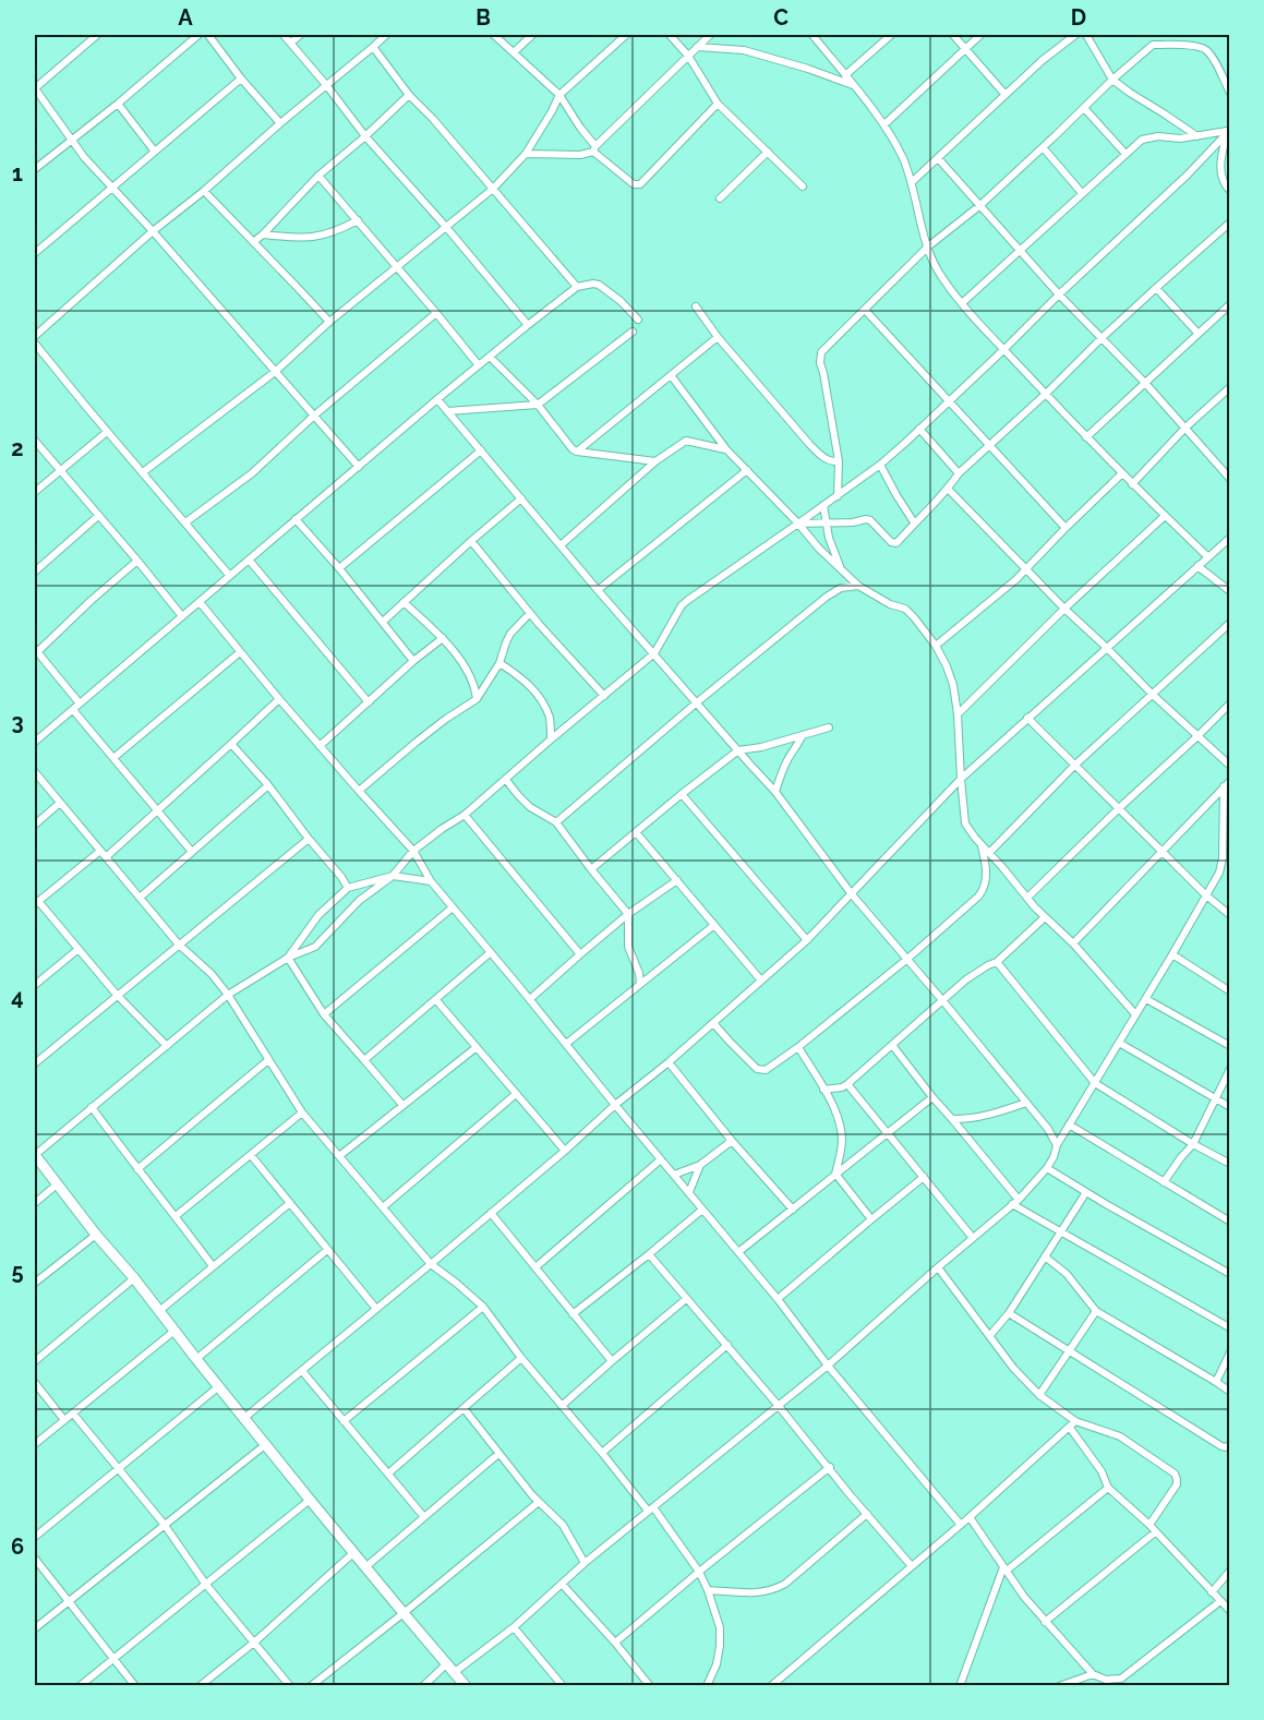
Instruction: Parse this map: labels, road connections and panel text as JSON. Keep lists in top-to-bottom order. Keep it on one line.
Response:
{"grid":{"columns":["A","B","C","D"],"rows":["1","2","3","4","5","6"]}}
